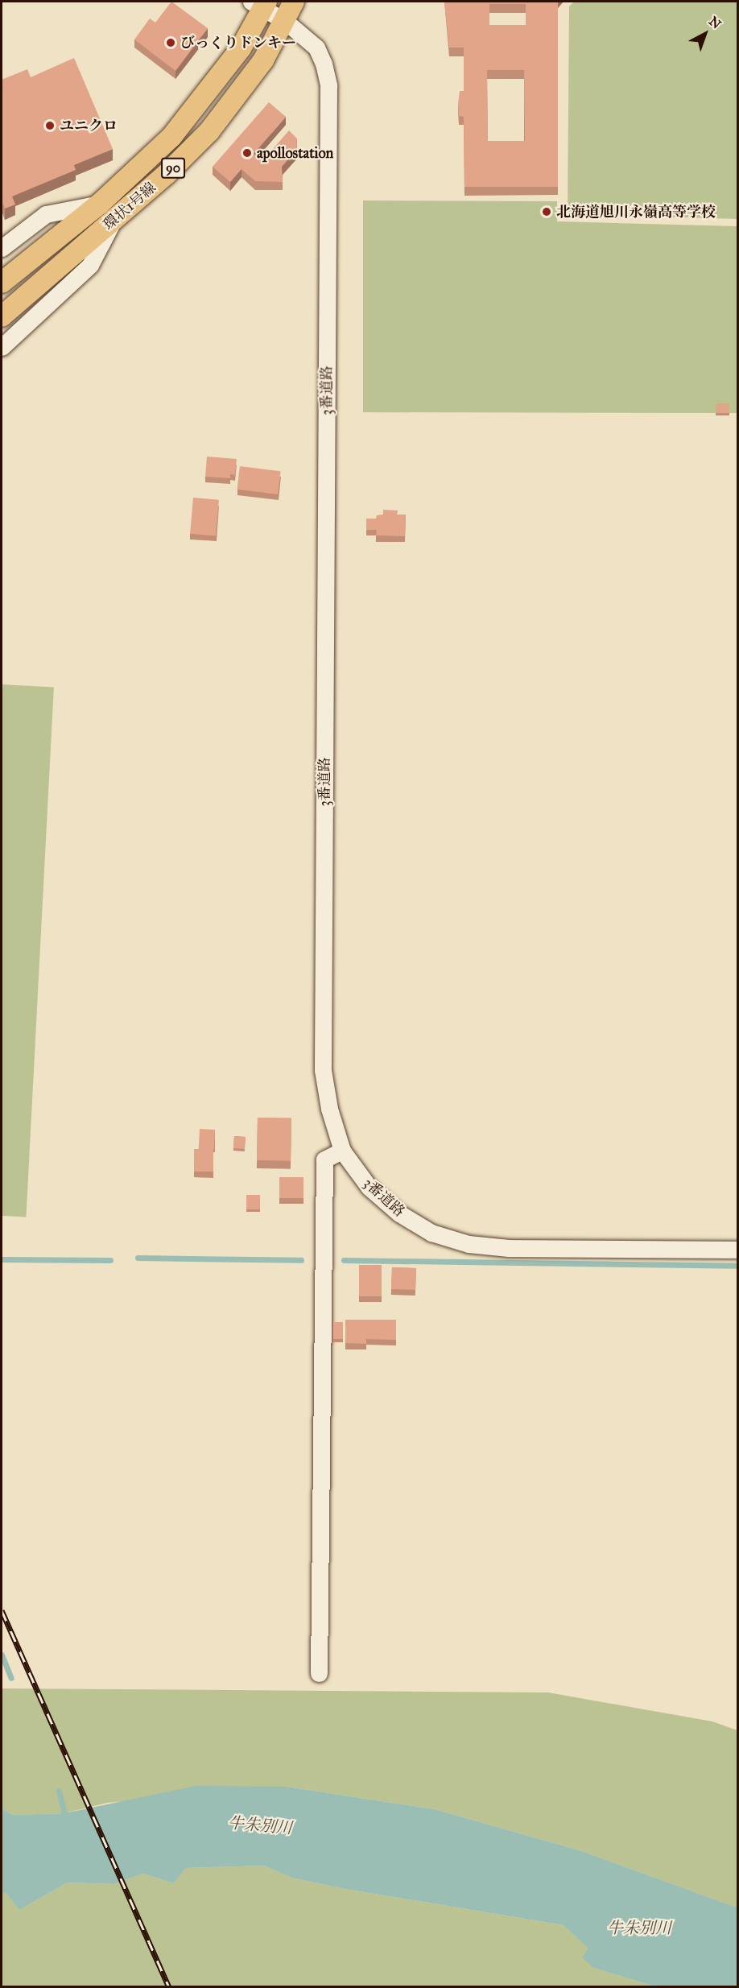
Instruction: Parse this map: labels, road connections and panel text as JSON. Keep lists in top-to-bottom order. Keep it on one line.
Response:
{"streets":{"main road":["90","環状1号線"],"street":["3番道路"]},"crossings":[["環状1号線","3番道路"]],"water":["牛朱別川"],"places":["びっくりドンキー","ユニクロ","apollostation","北海道旭川永嶺高等学校"],"north":"top right"}
